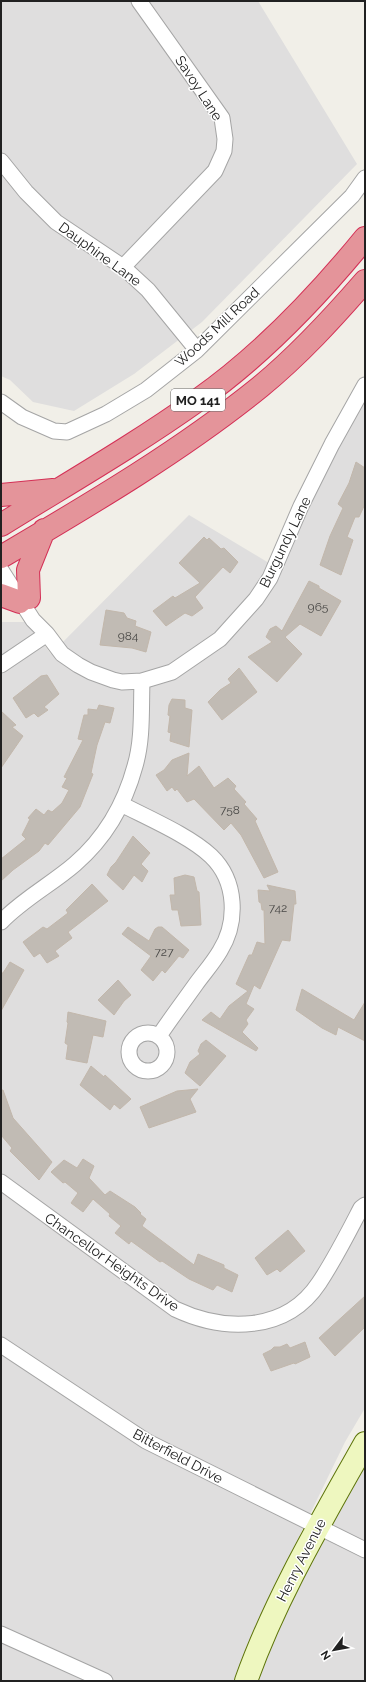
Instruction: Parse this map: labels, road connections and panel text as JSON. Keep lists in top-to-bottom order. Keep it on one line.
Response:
{"streets":{"highway":["MO 141"],"street":["Savoy Lane","Dauphine Lane","Woods Mill Road","Burgundy Lane","Chancellor Heights Drive","Bitterfield Drive","Henry Avenue"]},"crossings":[["Savoy Lane","Dauphine Lane"],["Dauphine Lane","Woods Mill Road"],["MO 141","Burgundy Lane"],["Bitterfield Drive","Henry Avenue"]],"house_numbers":["965","984","758","742","727"],"north":"bottom left"}
